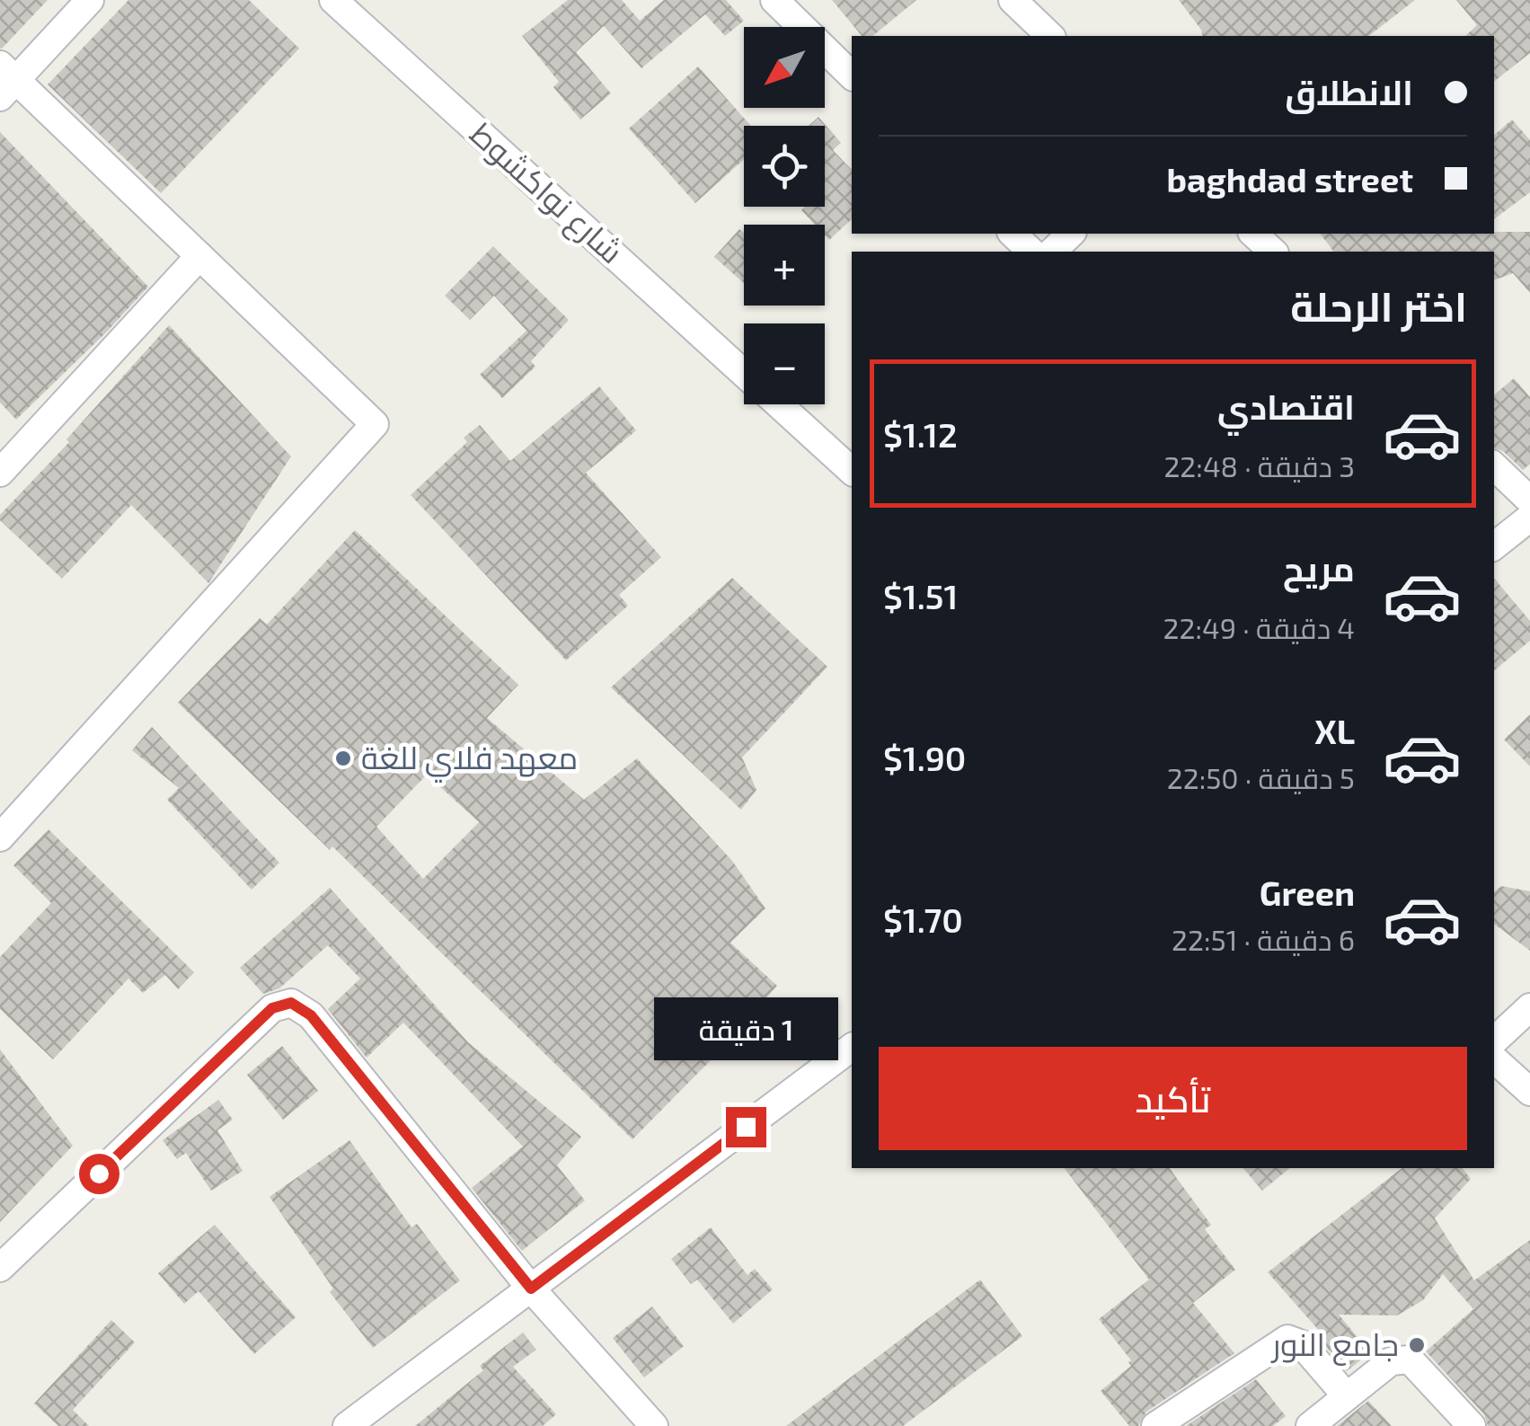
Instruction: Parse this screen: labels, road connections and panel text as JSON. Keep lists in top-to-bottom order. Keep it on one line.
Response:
{"streets":{"street":["شارع نواكشوط"]},"places":["معهد فلاي للغة","جامع النور"],"north":"bottom left","page":{"map_buttons":["+","−"],"banner":["الانطلاق","baghdad street"],"heading":"اختر الرحلة","list":[{"name":"اقتصادي","note":"3 دقيقة · 22:48","value":"$1.12"},{"name":"مريح","note":"4 دقيقة · 22:49","value":"$1.51"},{"name":"XL","note":"5 دقيقة · 22:50","value":"$1.90"},{"name":"Green","note":"6 دقيقة · 22:51","value":"$1.70"}],"bubble":"1 دقيقة","buttons":"تأكيد"}}
